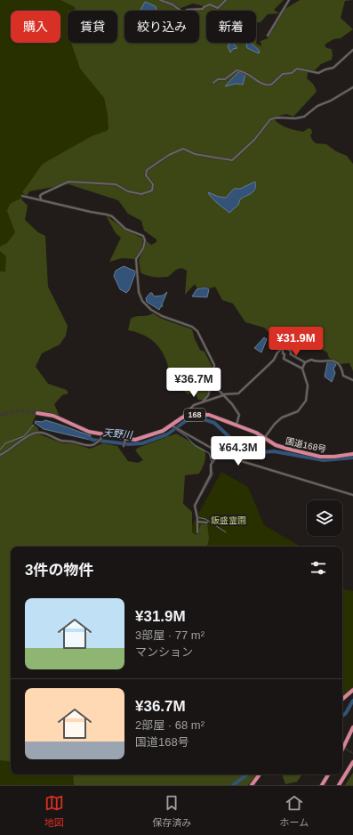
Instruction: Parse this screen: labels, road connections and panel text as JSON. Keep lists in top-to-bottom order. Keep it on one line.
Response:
{"streets":{"highway":["168","国道168号"]},"water":["天野川"],"parks":["飯盛霊園"],"page":{"chip":["購入","賃貸","絞り込み","新着"],"price":["¥31.9M","¥36.7M","¥64.3M"],"heading":"3件の物件","list":[{"name":"¥31.9M","note":"3部屋 · 77 m² · マンション"},{"name":"¥36.7M","note":"2部屋 · 68 m² · 国道168号"}],"tabs":["地図","保存済み","ホーム"]}}
